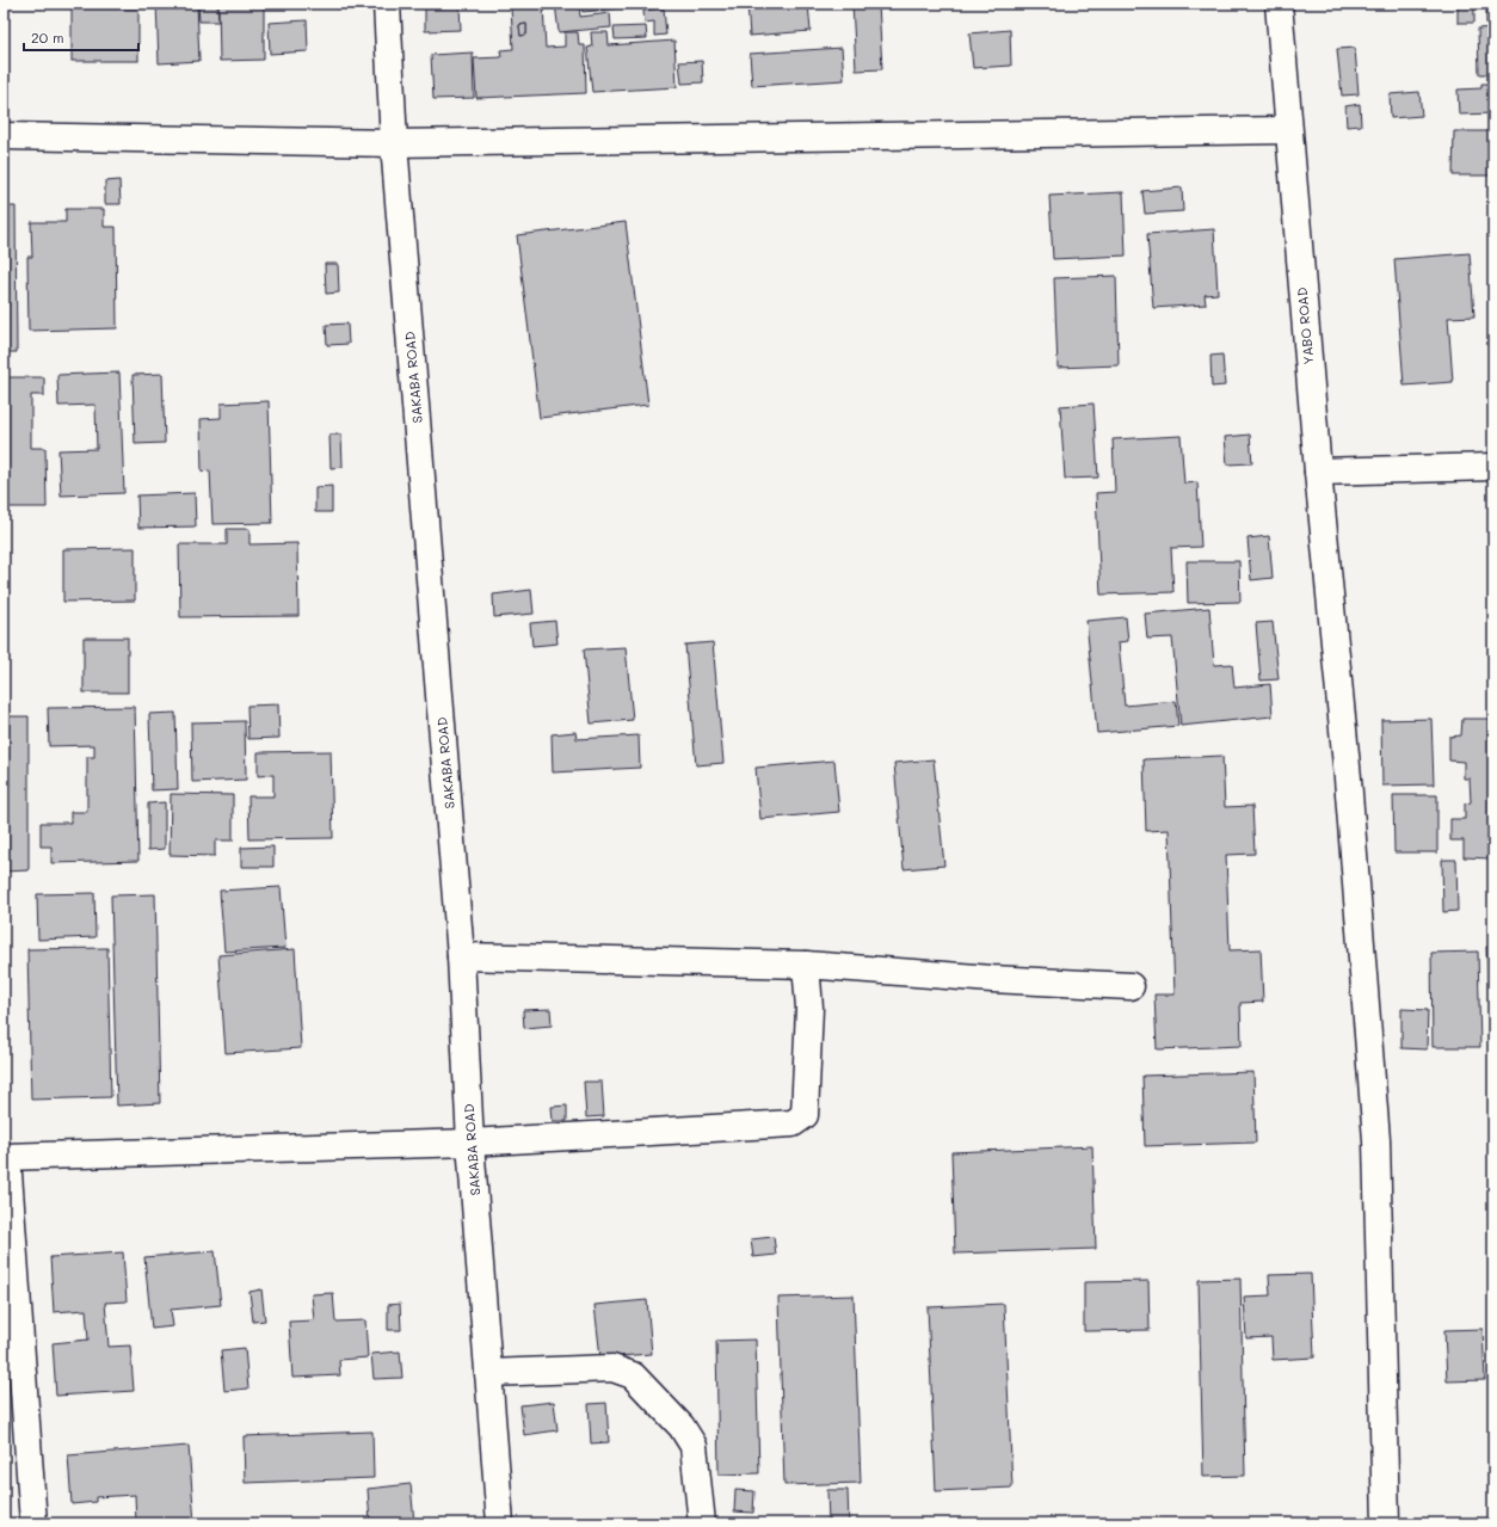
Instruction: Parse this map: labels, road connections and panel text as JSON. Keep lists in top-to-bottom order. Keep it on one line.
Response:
{"streets":{"street":["YABO ROAD","SAKABA ROAD"]},"scale_bar":"20 m"}
